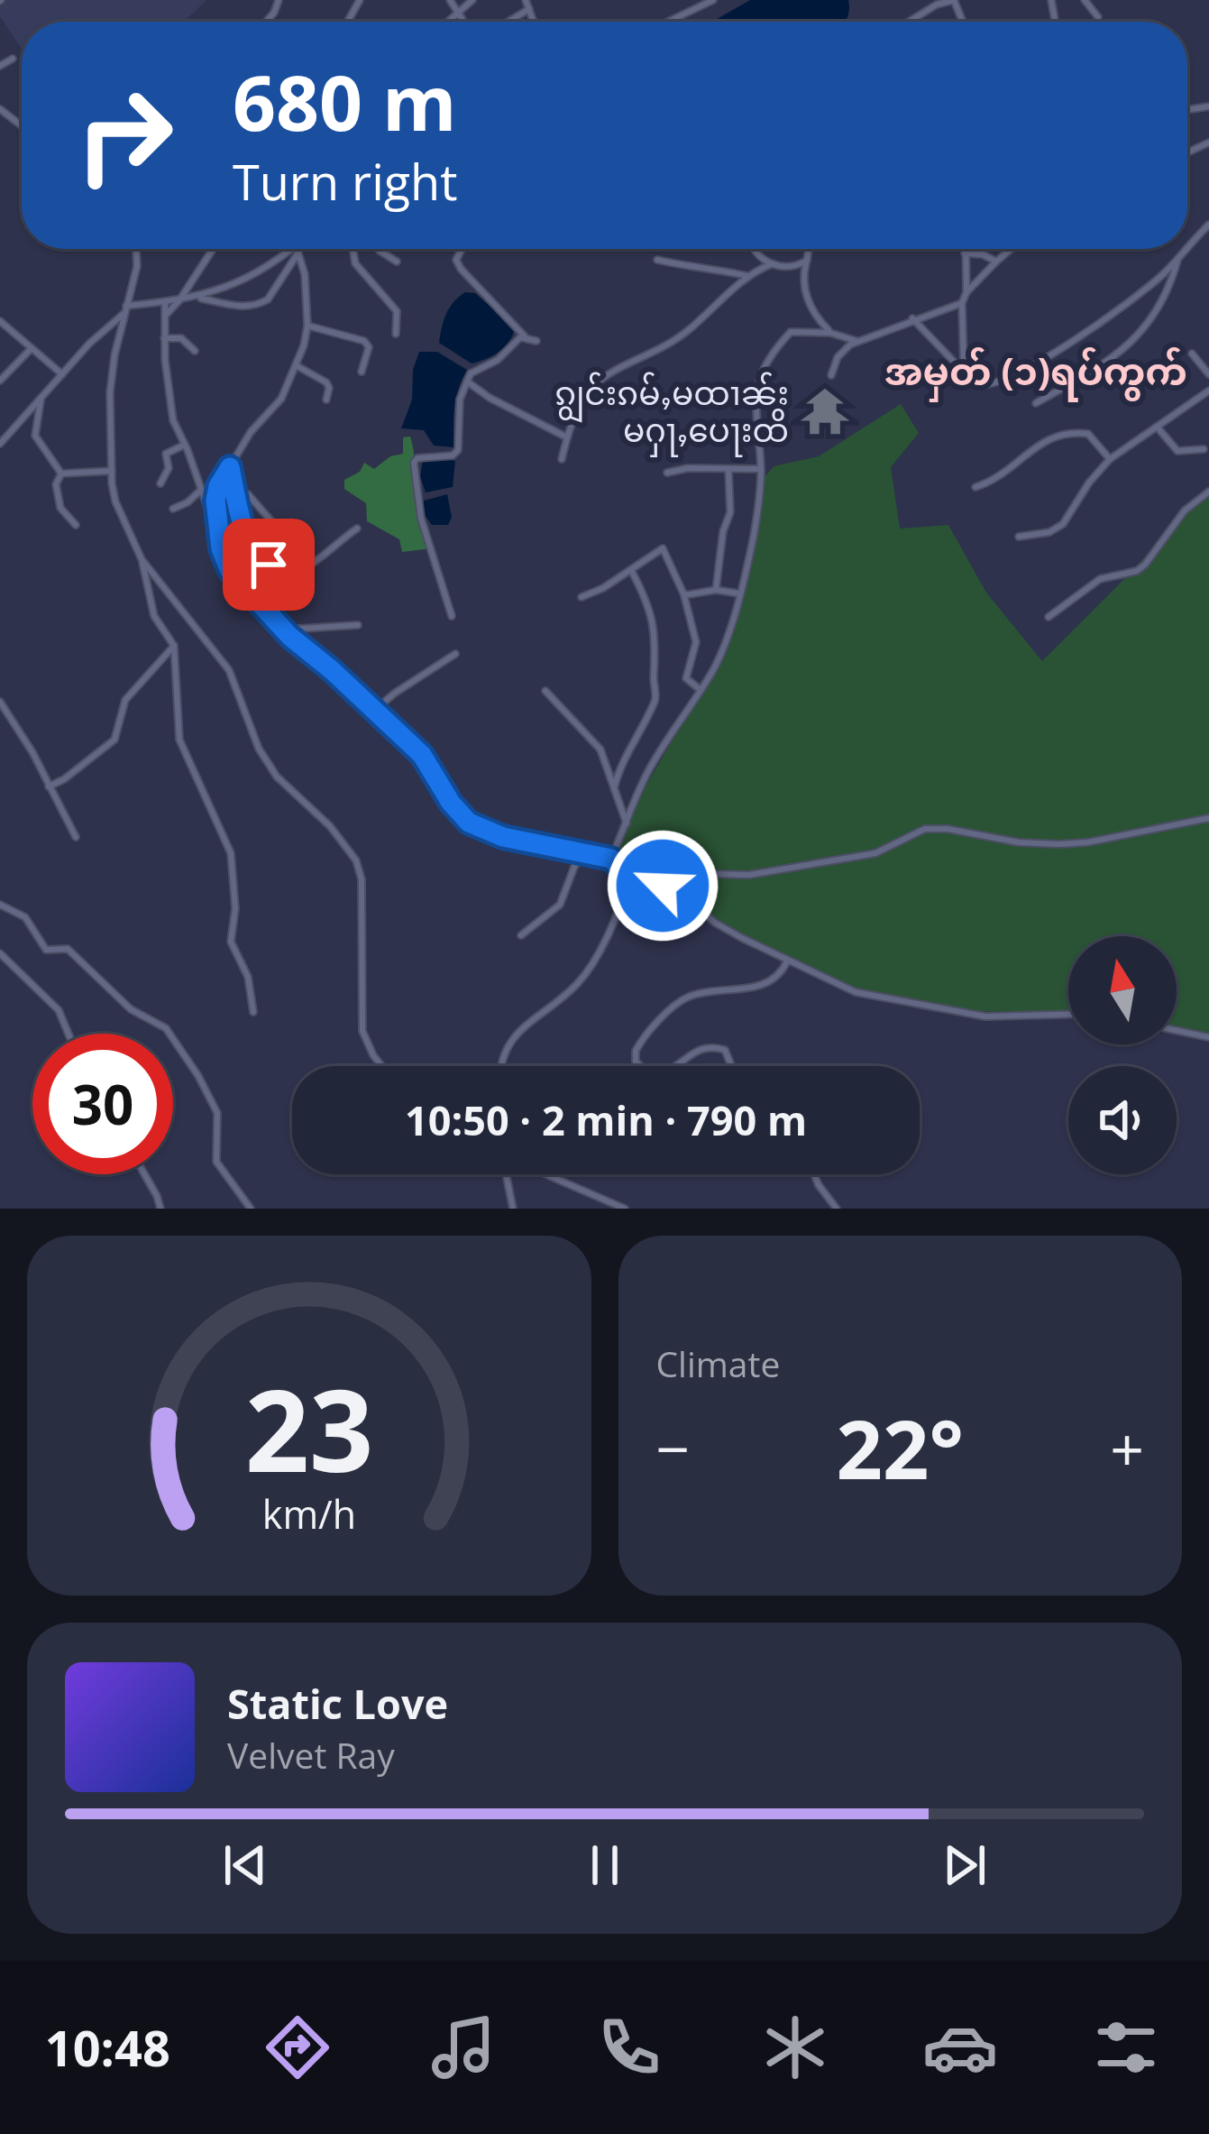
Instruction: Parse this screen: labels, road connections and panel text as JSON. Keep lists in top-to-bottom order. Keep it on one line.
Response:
{"districts":["အမှတ် (၁)ရပ်ကွက်"],"places":{"temple":["ၵျွင်းၵမ်ႇမထၢၼ်း မႁႃႇပေႃးထိ"]},"north":"top","page":{"turn":["680 m","Turn right"],"limit":"30","trip":"10:50 · 2 min · 790 m","tile":"Climate","heat":["−","22°","+"],"song":["Static Love","Velvet Ray"],"tabs":"10:48","gauge":["23","km/h"]}}
